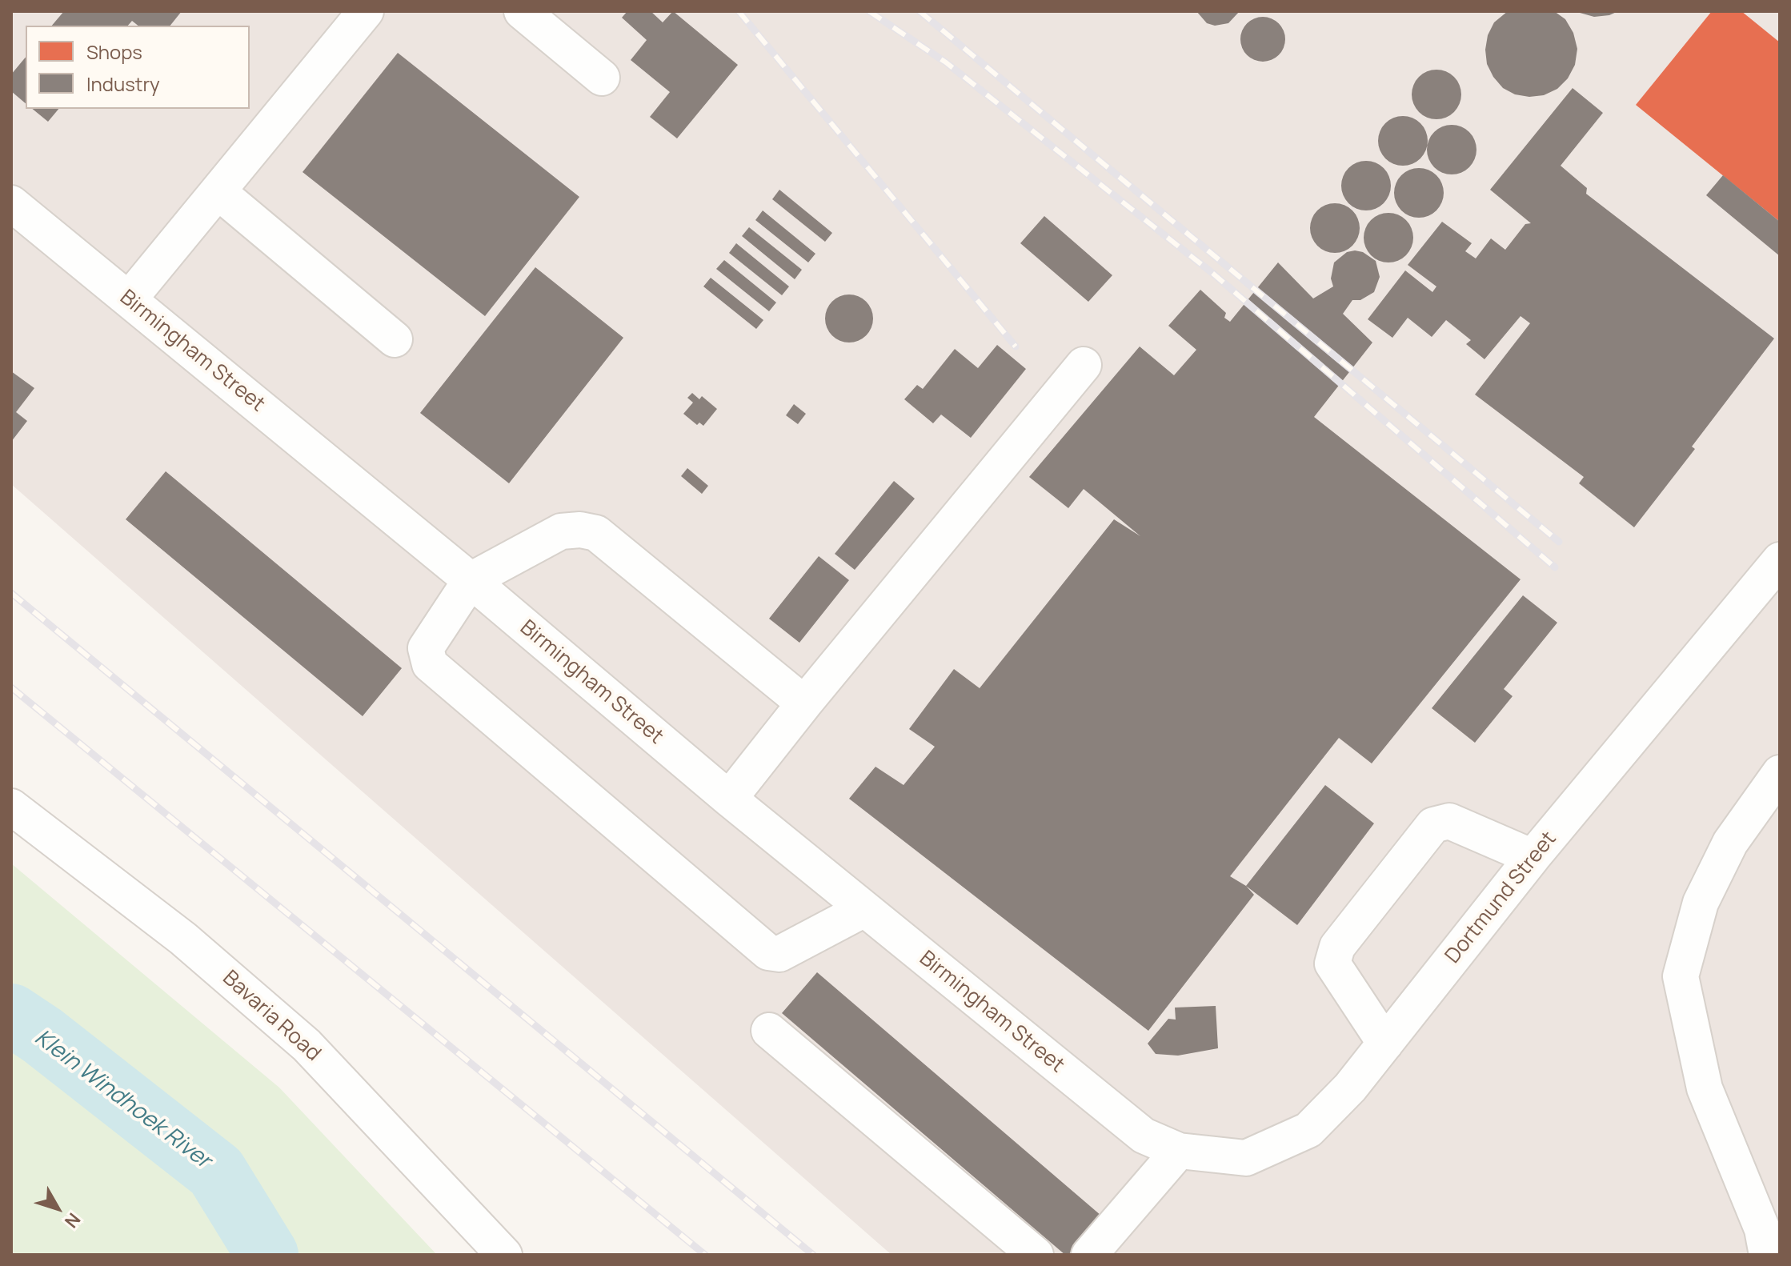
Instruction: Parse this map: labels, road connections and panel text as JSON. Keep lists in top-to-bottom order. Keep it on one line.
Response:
{"streets":{"street":["Birmingham Street","Dortmund Street","Bavaria Road"]},"crossings":[["Birmingham Street","Dortmund Street"]],"water":["Klein Windhoek River"],"legend":["Shops","Industry"],"north":"bottom right"}
